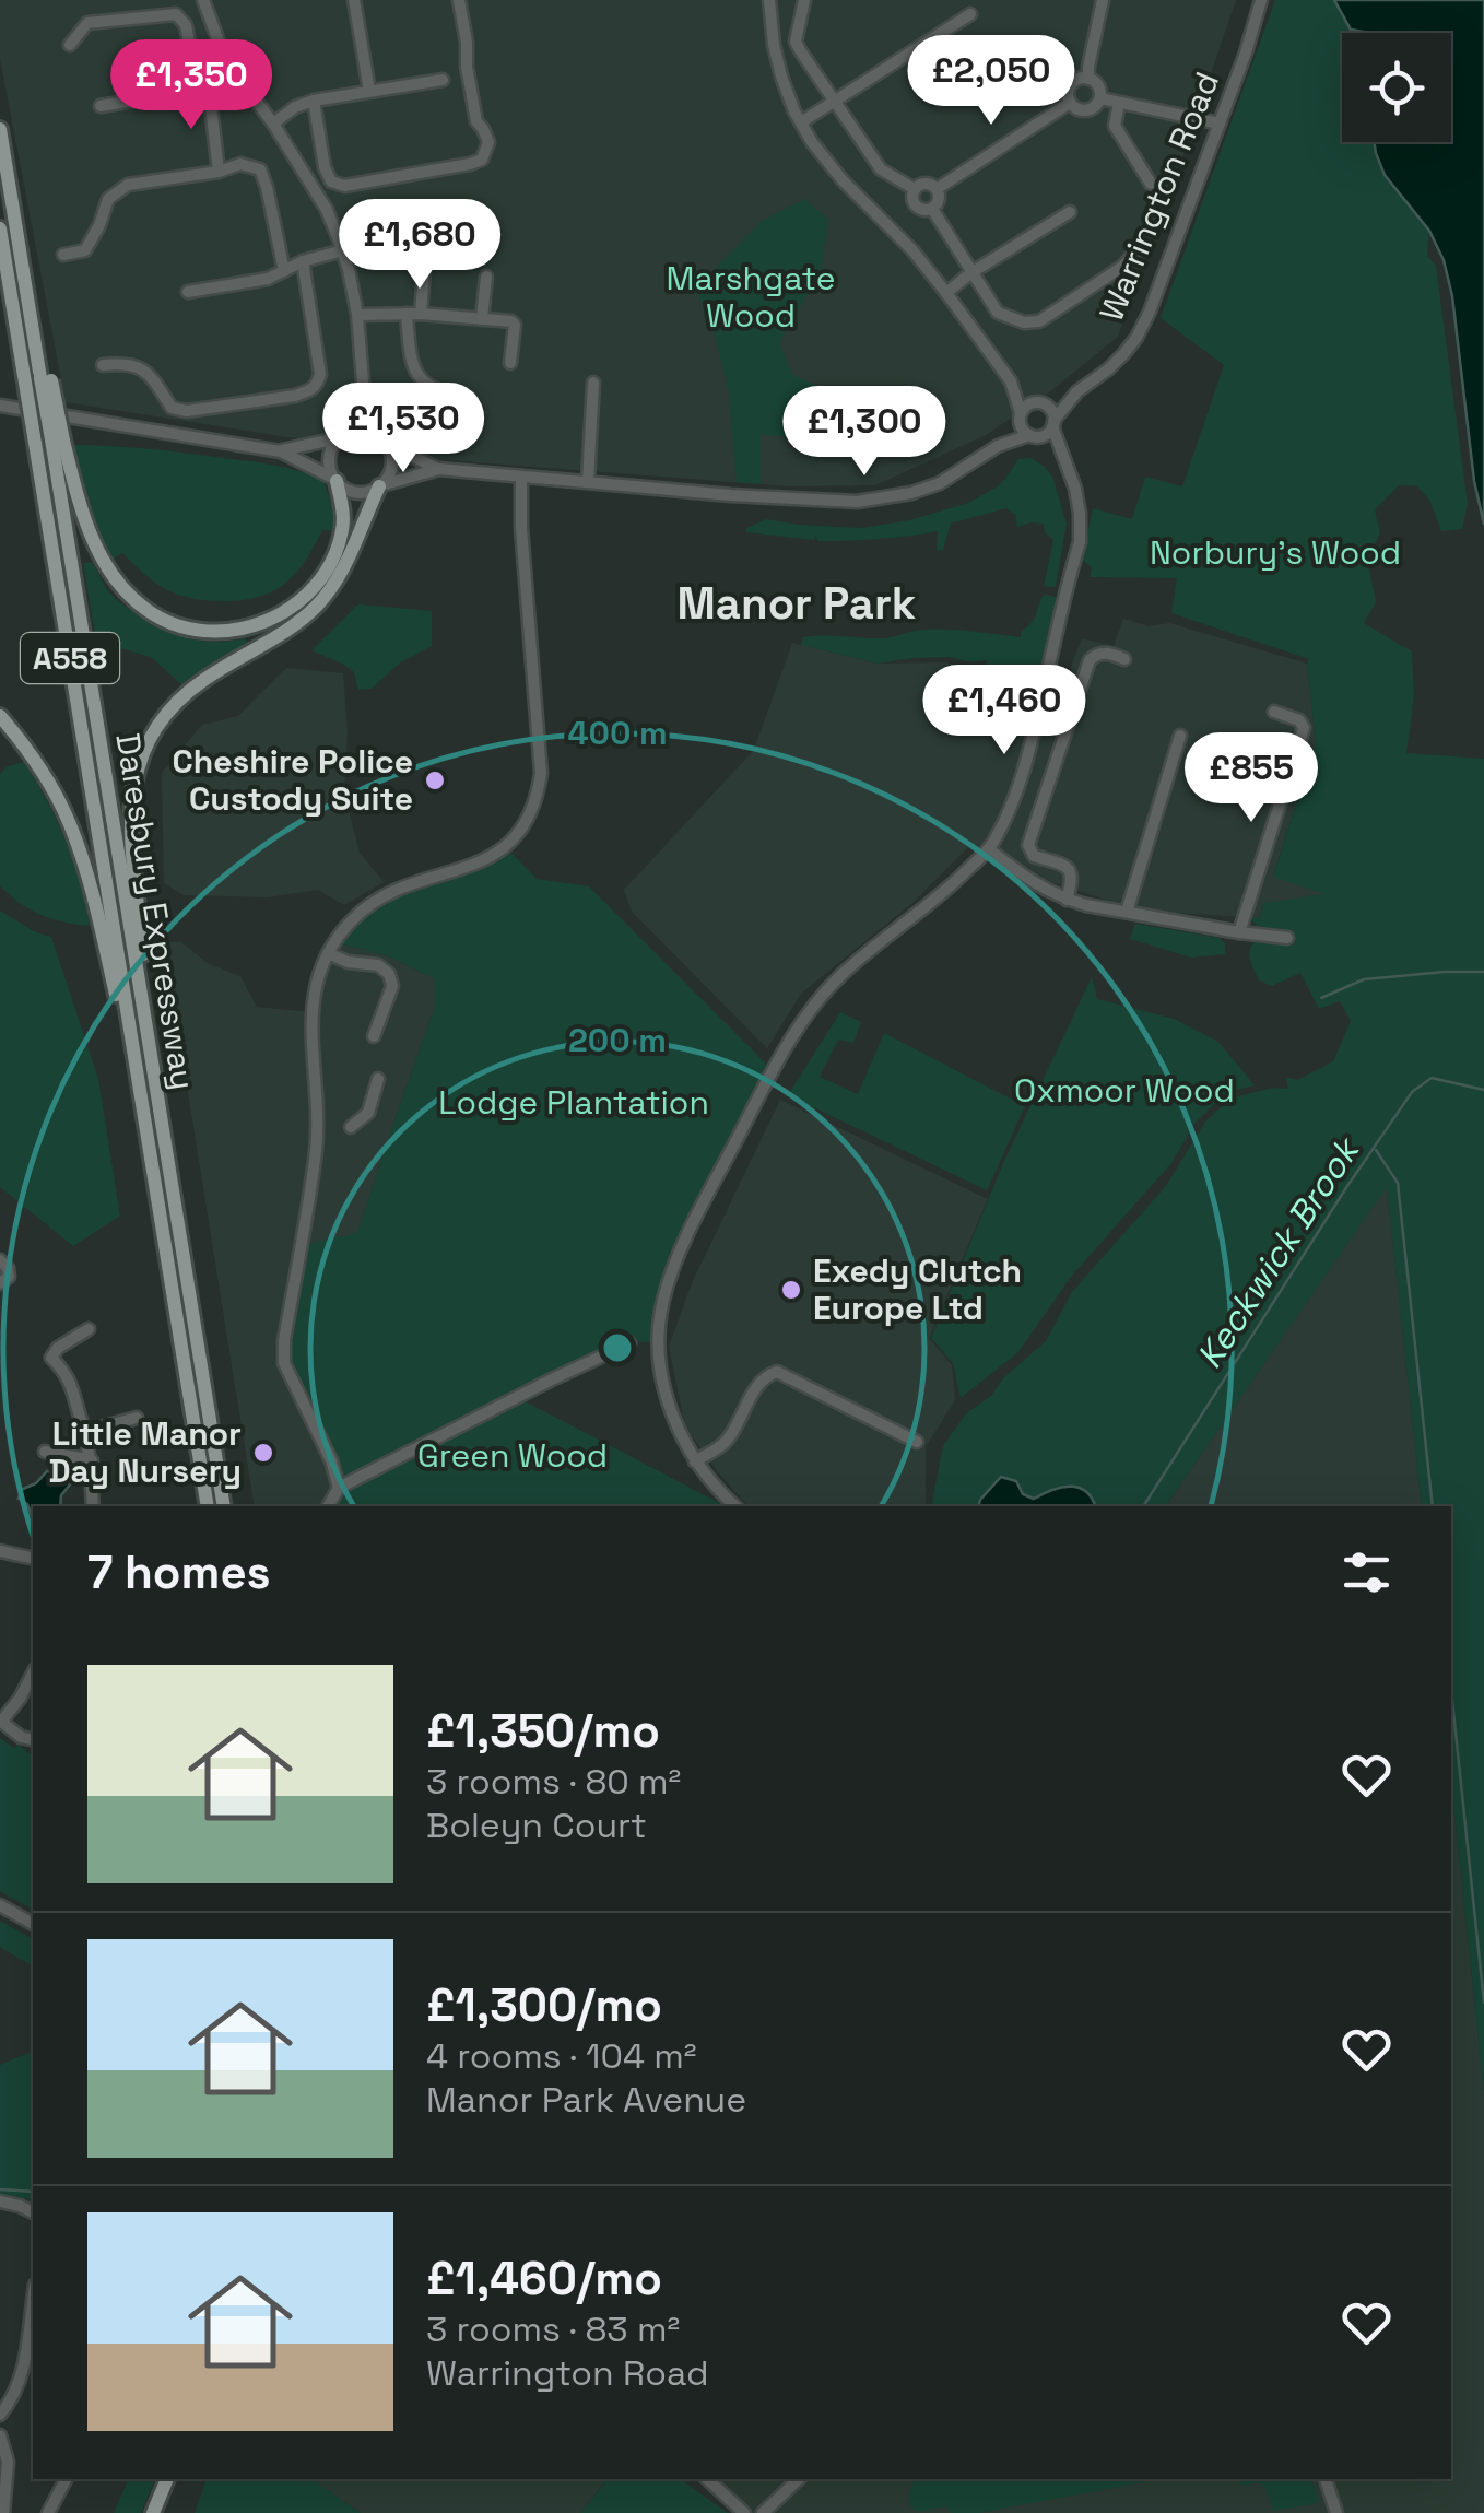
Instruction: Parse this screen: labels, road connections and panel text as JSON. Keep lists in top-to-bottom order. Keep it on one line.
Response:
{"streets":{"main road":["A558","Daresbury Expressway"],"street":["Warrington Road"]},"districts":["Manor Park"],"water":["Keckwick Brook"],"parks":["Marshgate Wood","Norbury's Wood","Oxmoor Wood","Lodge Plantation","Green Wood"],"places":["Cheshire Police Custody Suite","Exedy Clutch Europe Ltd","Little Manor Day Nursery"],"page":{"price":["£2,050","£1,350","£1,680","£1,530","£1,300","£1,460","£855"],"heading":"7 homes","list":[{"name":"£1,350/mo","note":"3 rooms · 80 m² · Boleyn Court"},{"name":"£1,300/mo","note":"4 rooms · 104 m² · Manor Park Avenue"},{"name":"£1,460/mo","note":"3 rooms · 83 m² · Warrington Road"}]},"rings":["400 m","200 m"]}
